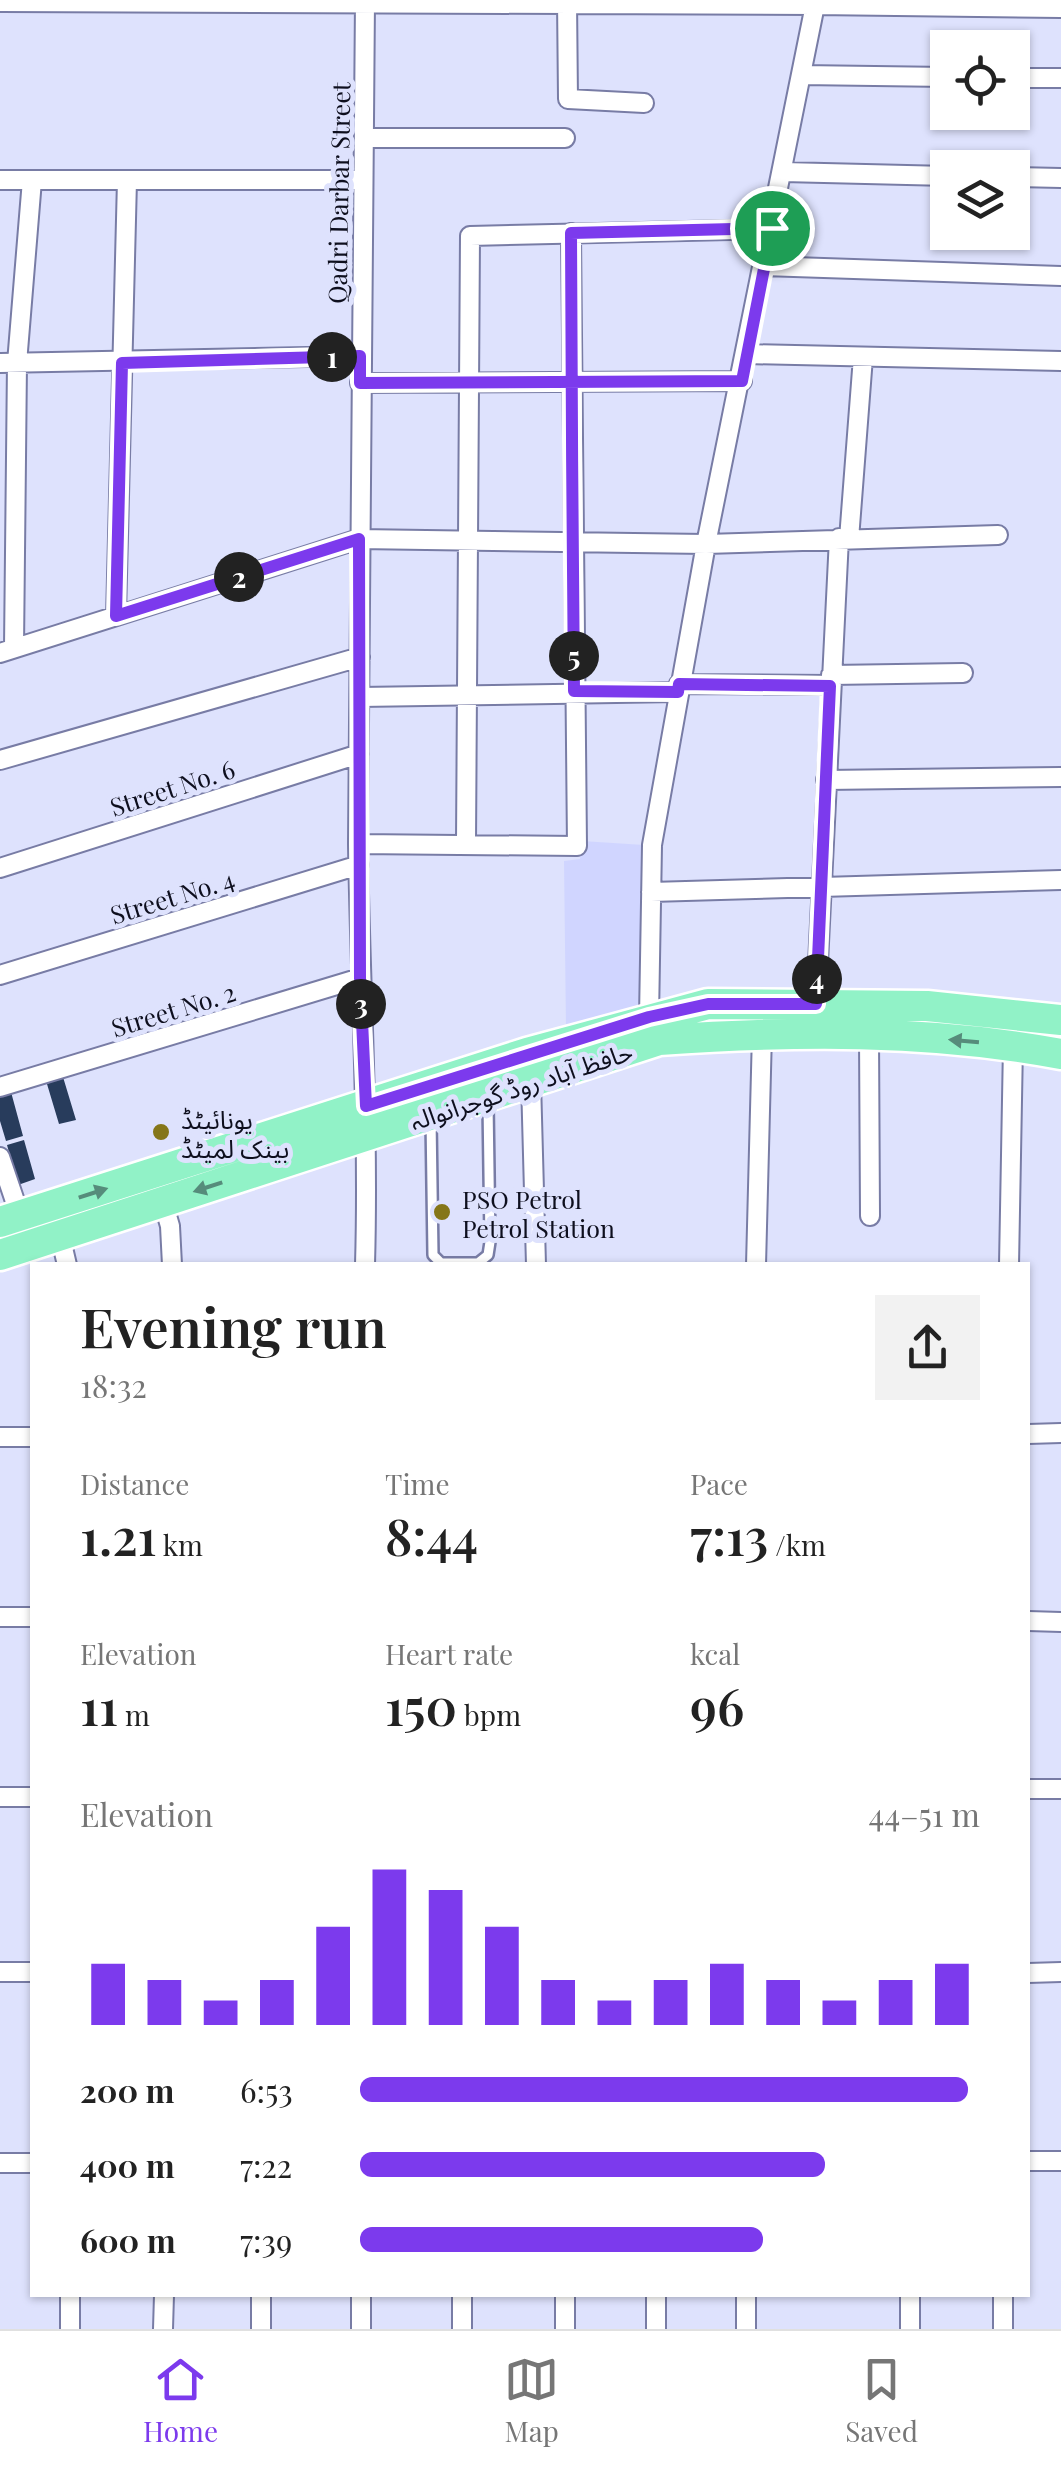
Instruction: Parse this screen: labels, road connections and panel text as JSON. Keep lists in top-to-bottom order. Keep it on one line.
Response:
{"streets":{"main road":["حافظ آباد روڈ گوجرانوالہ"],"street":["Qadri Darbar Street","Street No. 6","Street No. 4","Street No. 2"]},"crossings":[["Qadri Darbar Street","Street No. 6"],["Qadri Darbar Street","Street No. 4"],["Qadri Darbar Street","Street No. 2"],["Qadri Darbar Street","حافظ آباد روڈ گوجرانوالہ"]],"places":["یونائیٹڈ بینک لمیٹڈ","PSO Petrol Petrol Station"],"page":{"pins":["1","2","5","4","3"],"heading":["Evening run","18:32"],"stats":[["Distance","1.21 km"],["Time","8:44"],["Pace","7:13 /km"],["Elevation","11 m"],["Heart rate","150 bpm"],["kcal","96"]],"chart":["Elevation","44–51 m"],"list":[{"name":"200 m","note":"6:53"},{"name":"400 m","note":"7:22"},{"name":"600 m","note":"7:39"}],"tabs":["Home","Map","Saved"]}}
